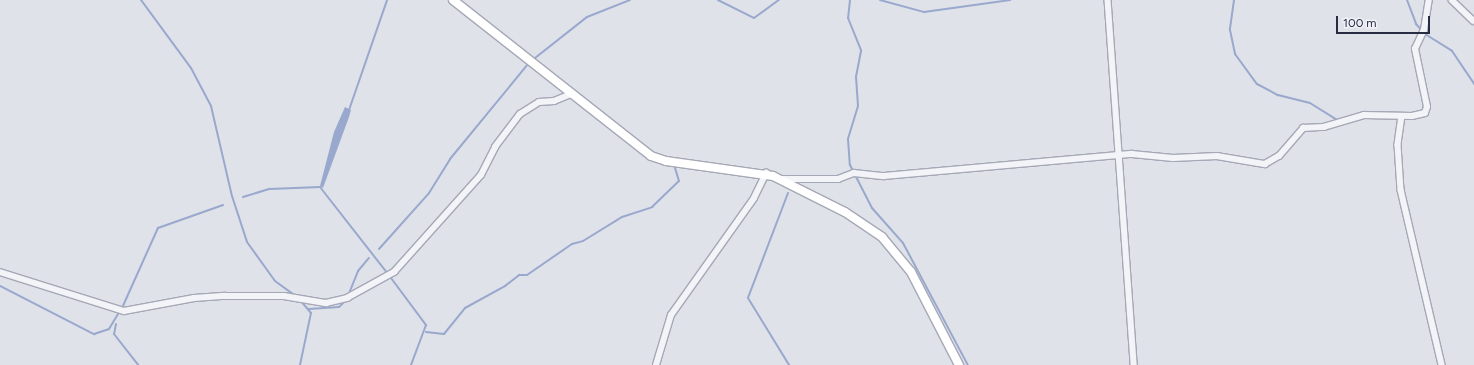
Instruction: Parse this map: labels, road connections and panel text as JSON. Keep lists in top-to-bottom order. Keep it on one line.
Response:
{"scale_bar":"100 m"}
